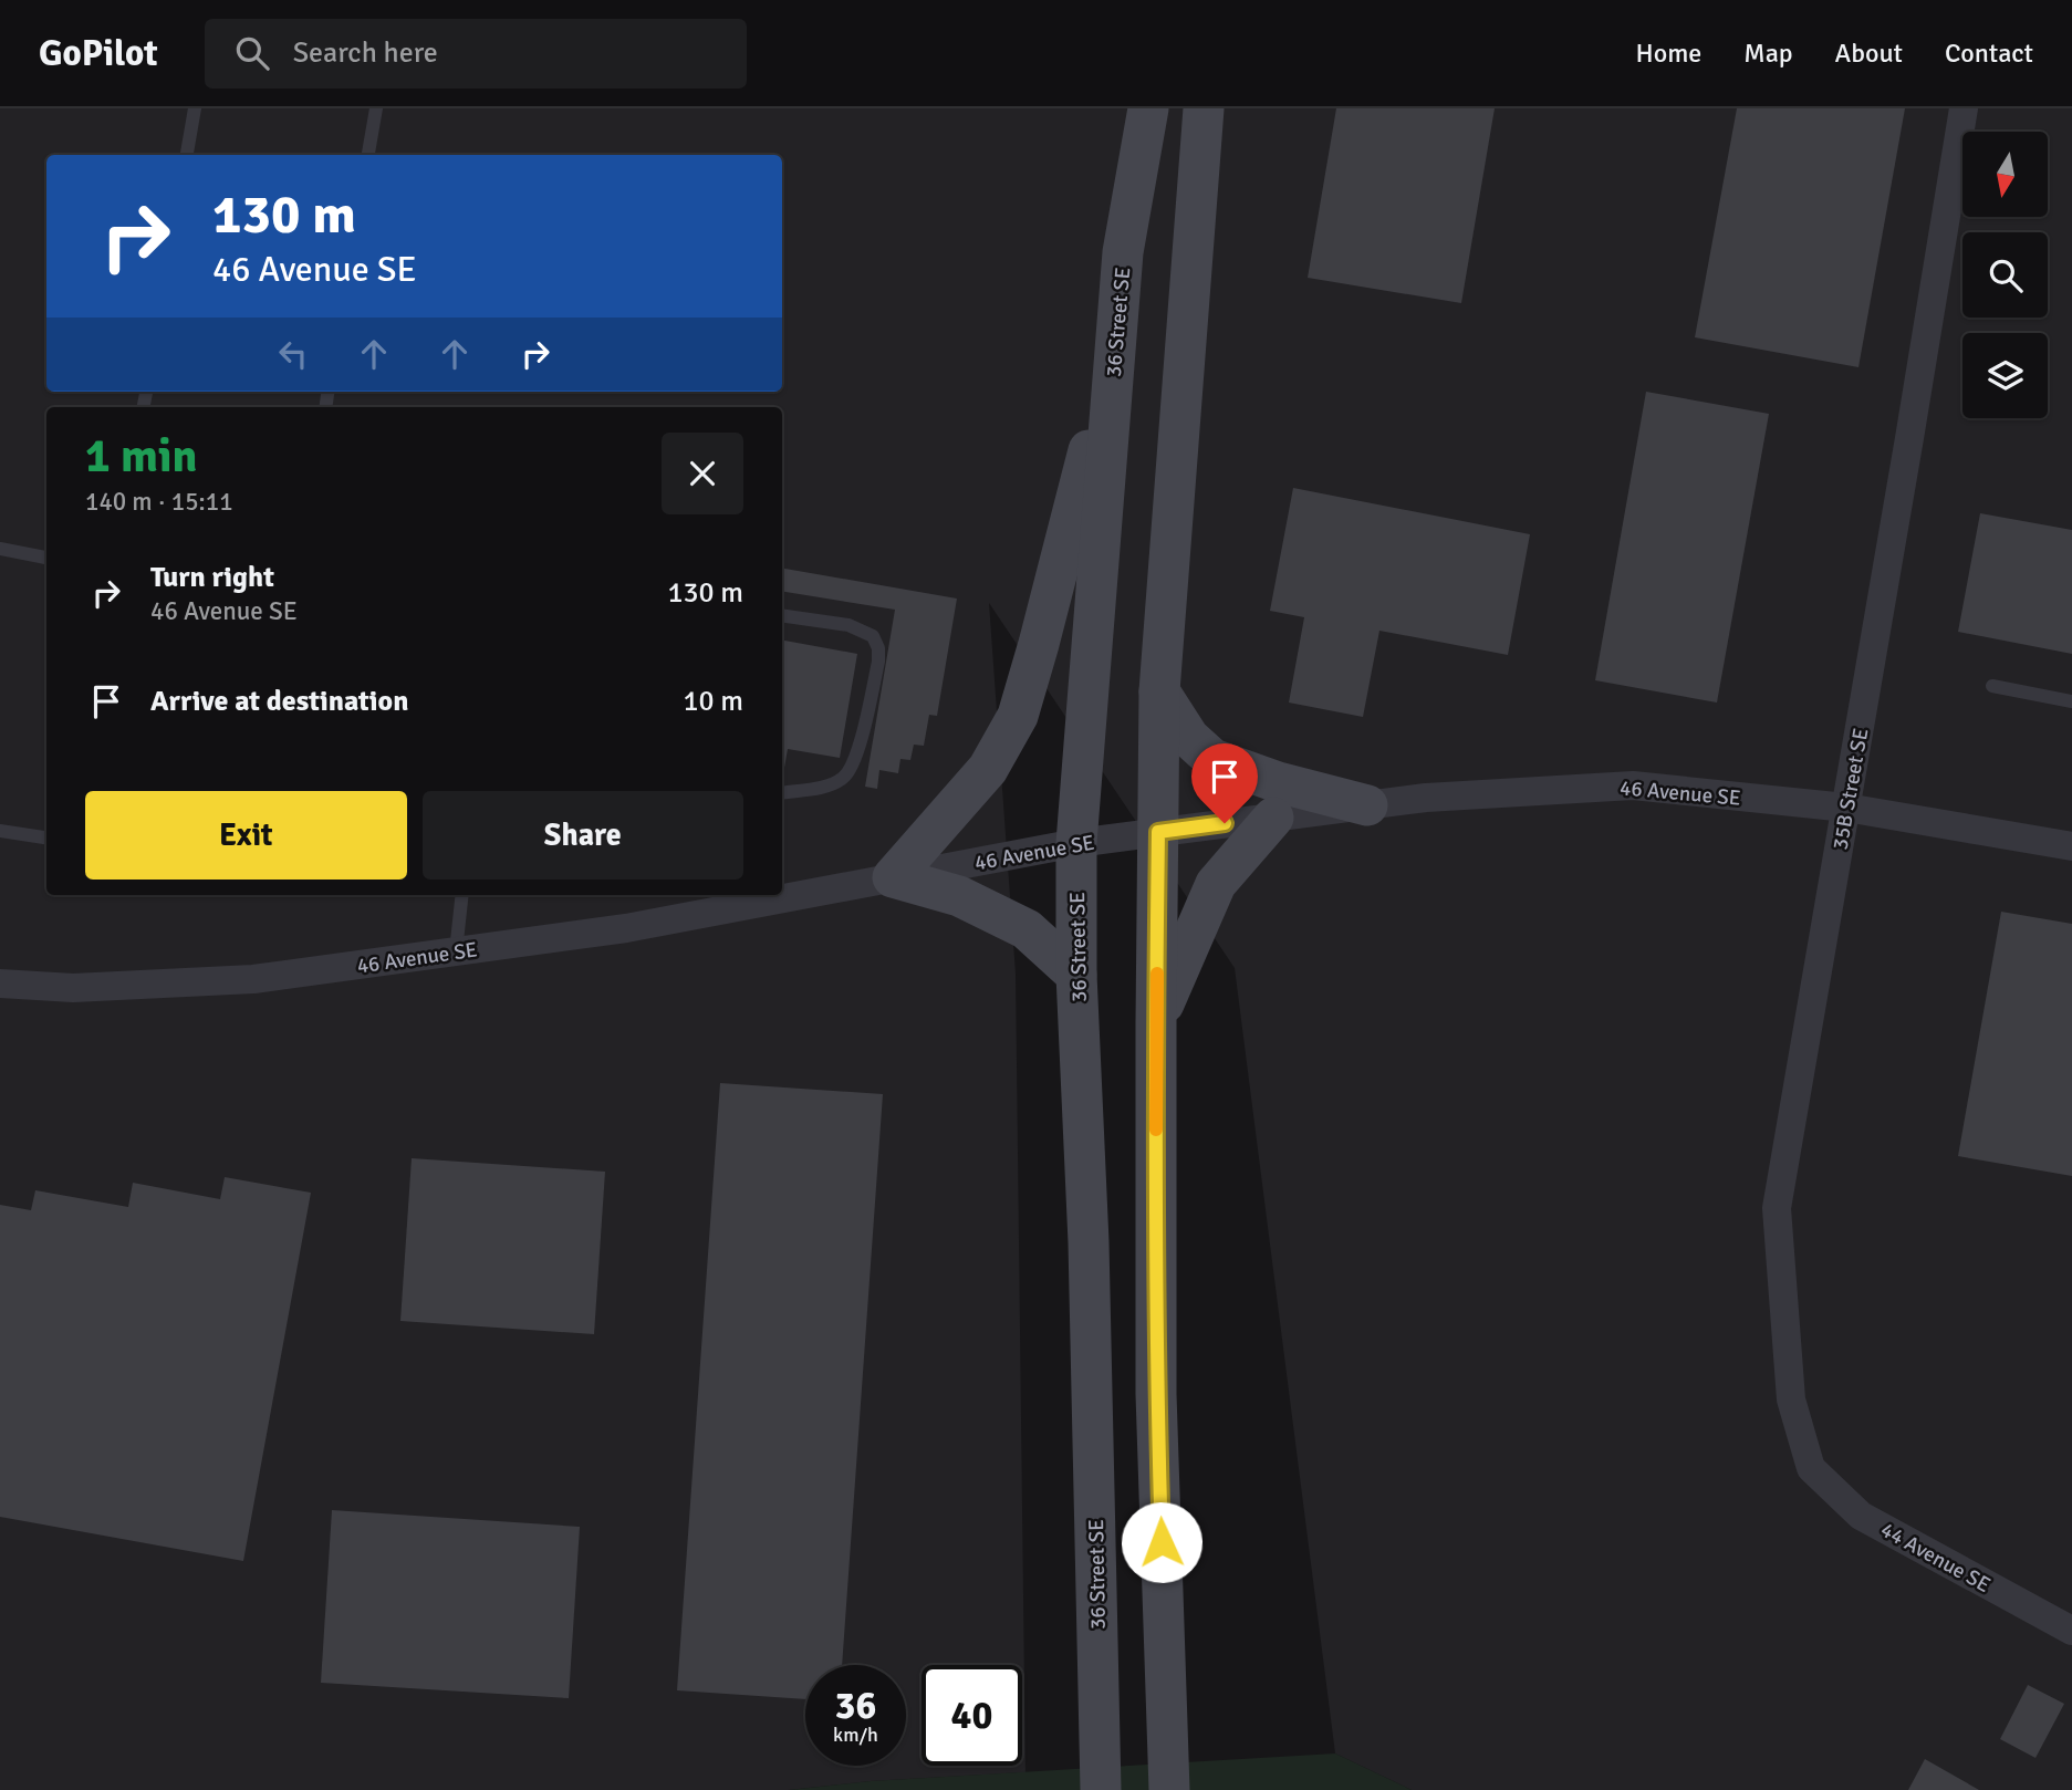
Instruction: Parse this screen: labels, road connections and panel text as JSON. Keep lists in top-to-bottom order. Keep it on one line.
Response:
{"streets":{"street":["36 Street SE","35B Street SE","46 Avenue SE","44 Avenue SE"]},"crossings":[["36 Street SE","46 Avenue SE"],["35B Street SE","46 Avenue SE"],["35B Street SE","44 Avenue SE"]],"north":"bottom","page":{"header":"GoPilot","search":"Search here","nav":["Home","Map","About","Contact"],"turn":["130 m","46 Avenue SE"],"heading":["1 min","140 m · 15:11"],"list":[{"name":"Turn right","note":"46 Avenue SE","value":"130 m"},{"name":"Arrive at destination","value":"10 m"}],"buttons":["Exit","Share"],"speed":"36 km/h","limit":"40"}}
